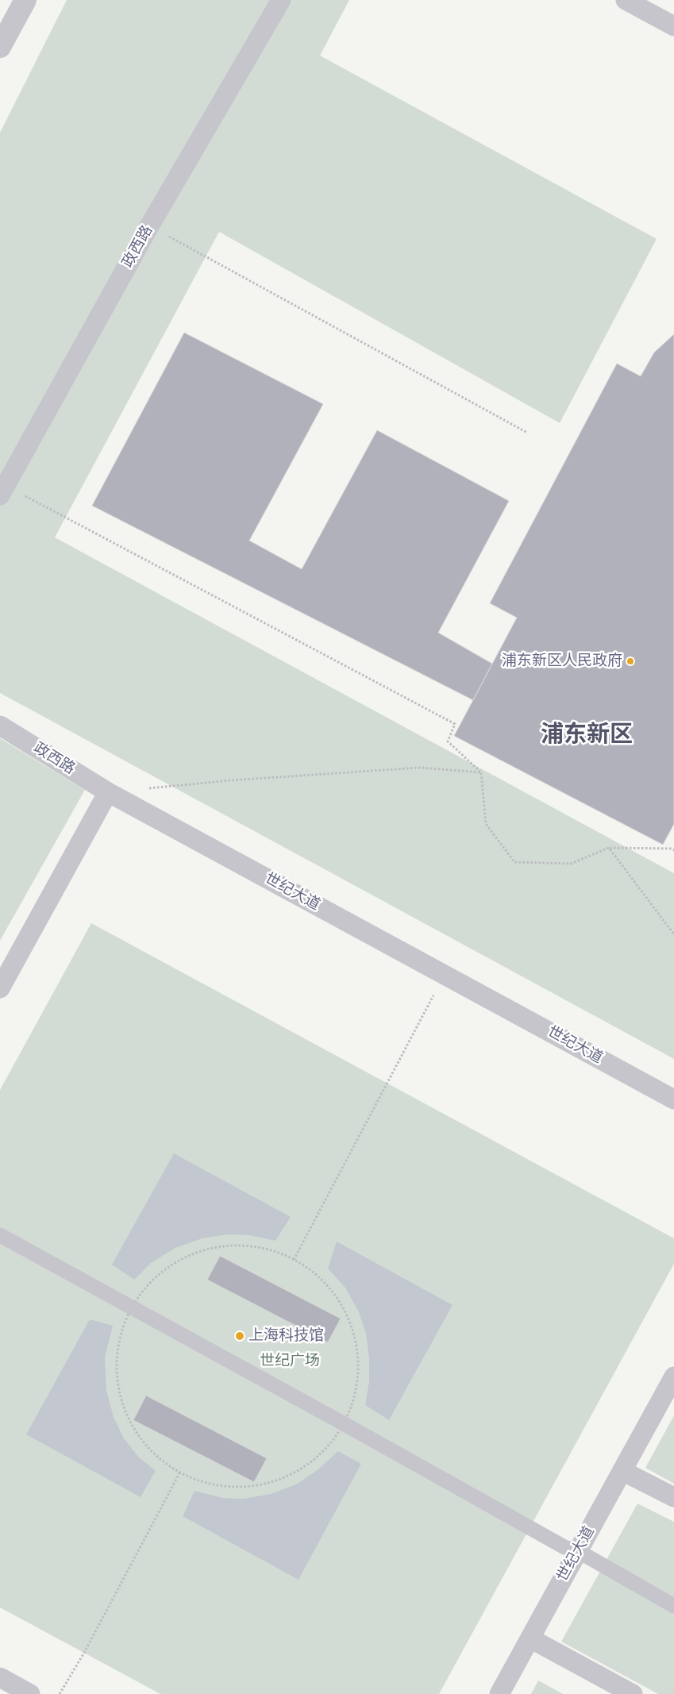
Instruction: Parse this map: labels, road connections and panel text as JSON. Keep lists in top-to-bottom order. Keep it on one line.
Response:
{"streets":{"street":["政西路","世纪大道"]},"crossings":[["政西路","世纪大道"]],"districts":["浦东新区"],"parks":["世纪广场"],"places":["浦东新区人民政府","上海科技馆"]}
